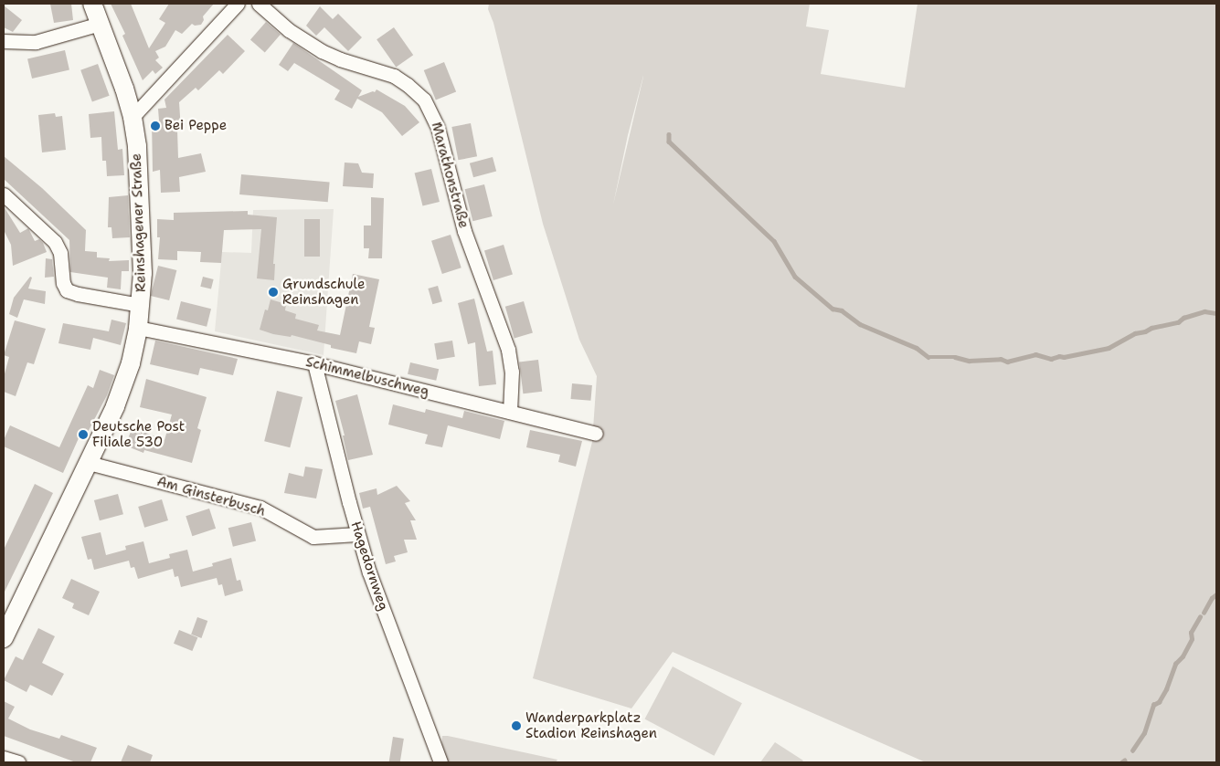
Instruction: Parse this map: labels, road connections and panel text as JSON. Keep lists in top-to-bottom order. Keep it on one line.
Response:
{"streets":{"main road":["Reinshagener Straße"],"street":["Marathonstraße","Schimmelbuschweg","Am Ginsterbusch","Hagedornweg"]},"crossings":[["Marathonstraße","Schimmelbuschweg"],["Reinshagener Straße","Schimmelbuschweg"],["Reinshagener Straße","Am Ginsterbusch"],["Schimmelbuschweg","Hagedornweg"],["Am Ginsterbusch","Hagedornweg"]],"places":["Bei Peppe","Grundschule Reinshagen","Deutsche Post Filiale 530","Wanderparkplatz Stadion Reinshagen"]}
